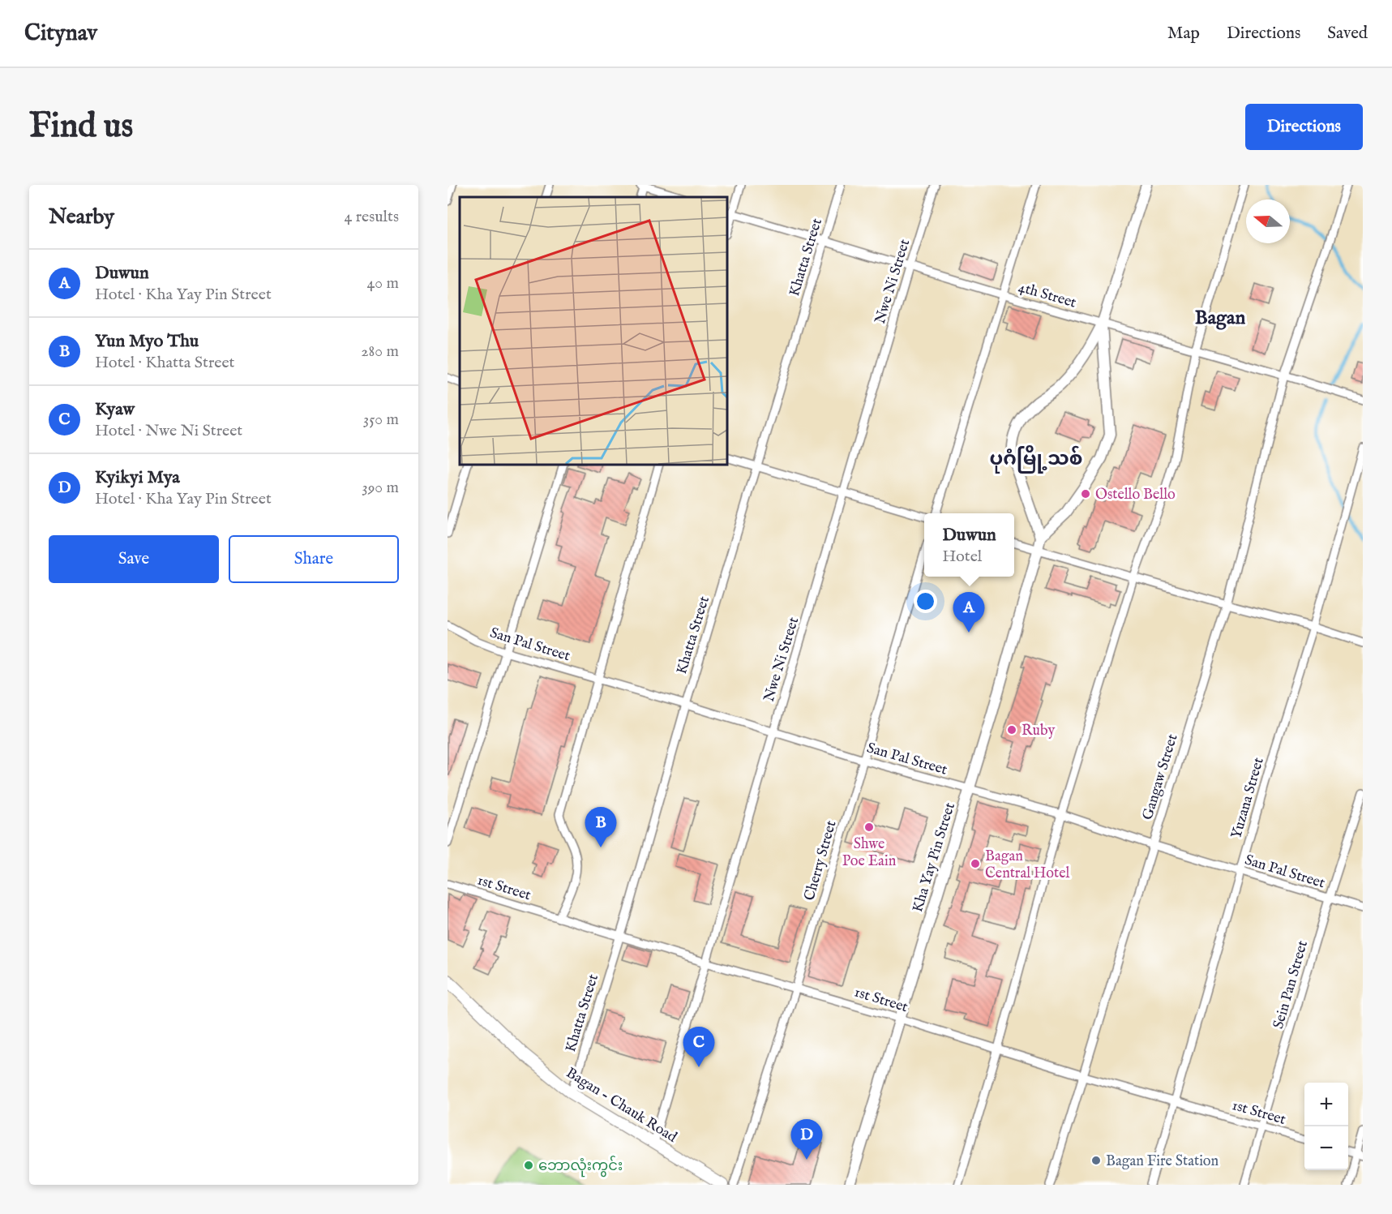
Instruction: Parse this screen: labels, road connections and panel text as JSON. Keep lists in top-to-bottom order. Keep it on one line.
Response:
{"streets":{"main road":["Bagan - Chauk Road"],"street":["Khatta Street","Nwe Ni Street","4th Street","San Pal Street","Gangaw Street","Yuzana Street","Kha Yay Pin Street","Cherry Street","1st Street","Sein Pan Street"]},"crossings":[["Khatta Street","4th Street"],["Khatta Street","San Pal Street"],["Khatta Street","1st Street"],["Khatta Street","Bagan - Chauk Road"],["Nwe Ni Street","4th Street"],["Nwe Ni Street","San Pal Street"],["Nwe Ni Street","1st Street"],["Nwe Ni Street","Bagan - Chauk Road"],["4th Street","Gangaw Street"],["4th Street","Kha Yay Pin Street"],["San Pal Street","Gangaw Street"],["San Pal Street","Yuzana Street"],["San Pal Street","Kha Yay Pin Street"],["San Pal Street","Cherry Street"],["San Pal Street","Sein Pan Street"],["Gangaw Street","1st Street"],["Yuzana Street","1st Street"],["Kha Yay Pin Street","1st Street"],["Cherry Street","1st Street"],["1st Street","Sein Pan Street"]],"districts":["Bagan","ပုဂံမြို့သစ်"],"places":["Ostello Bello","Ruby","Shwe Poe Eain","Bagan Central Hotel","Bagan Fire Station","ဘောလုံးကွင်း"],"north":"left","page":{"header":"Citynav","nav":["Map","Directions","Saved"],"buttons":["Directions",["Save","Share"]],"title":"Find us","heading":["Nearby","4 results"],"list":[{"mark":"A","name":"Duwun","note":"Hotel · Kha Yay Pin Street","value":"40 m"},{"mark":"B","name":"Yun Myo Thu","note":"Hotel · Khatta Street","value":"280 m"},{"mark":"C","name":"Kyaw","note":"Hotel · Nwe Ni Street","value":"350 m"},{"mark":"D","name":"Kyikyi Mya","note":"Hotel · Kha Yay Pin Street","value":"390 m"}],"popup":["Duwun","Hotel"],"pins":["A","B","C","D"],"map_buttons":["+","−"]}}
